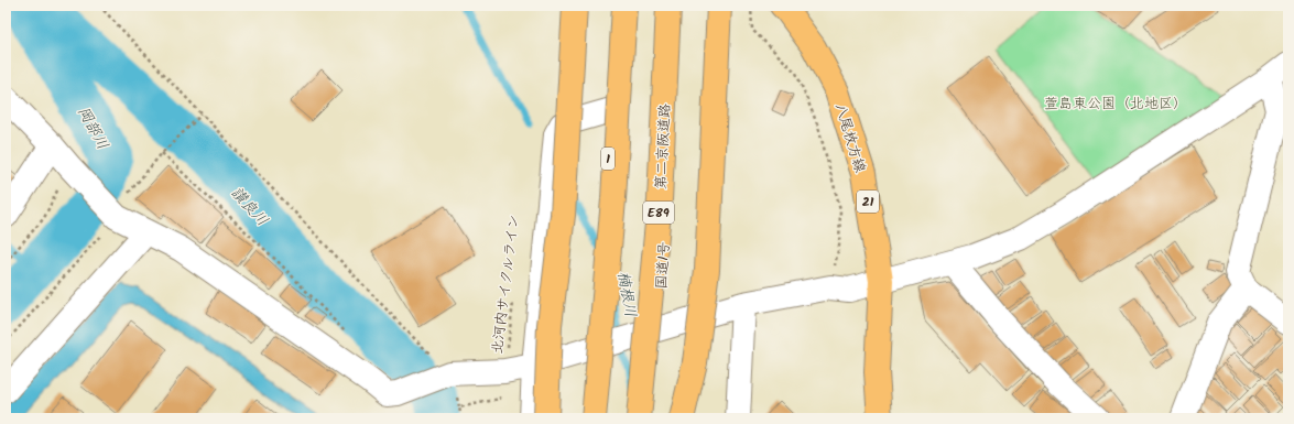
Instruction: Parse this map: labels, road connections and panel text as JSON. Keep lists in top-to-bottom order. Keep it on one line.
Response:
{"streets":{"main road":["八尾枚方線","第二京阪道路","1","21","E89","国道1号"],"path":["北河内サイクルライン"]},"water":["岡部川","讃良川","楠根川"],"parks":["萱島東公園（北地区）"]}
